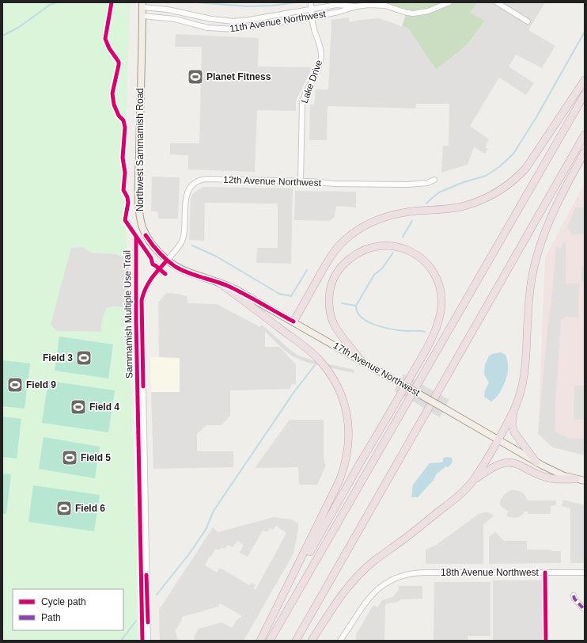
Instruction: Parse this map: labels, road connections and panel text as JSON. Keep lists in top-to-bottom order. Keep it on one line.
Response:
{"streets":{"main road":["Northwest Sammamish Road","17th Avenue Northwest"],"street":["11th Avenue Northwest","Lake Drive","12th Avenue Northwest","18th Avenue Northwest"],"cycle path":["Sammamish Multiple Use Trail"]},"crossings":[["11th Avenue Northwest","Lake Drive"],["11th Avenue Northwest","Northwest Sammamish Road"],["Lake Drive","12th Avenue Northwest"],["Northwest Sammamish Road","12th Avenue Northwest"],["Northwest Sammamish Road","17th Avenue Northwest"],["12th Avenue Northwest","17th Avenue Northwest"]],"places":{"sports":["Planet Fitness","Field 3","Field 9","Field 4","Field 5","Field 6"]},"legend":["Cycle path","Path"]}
